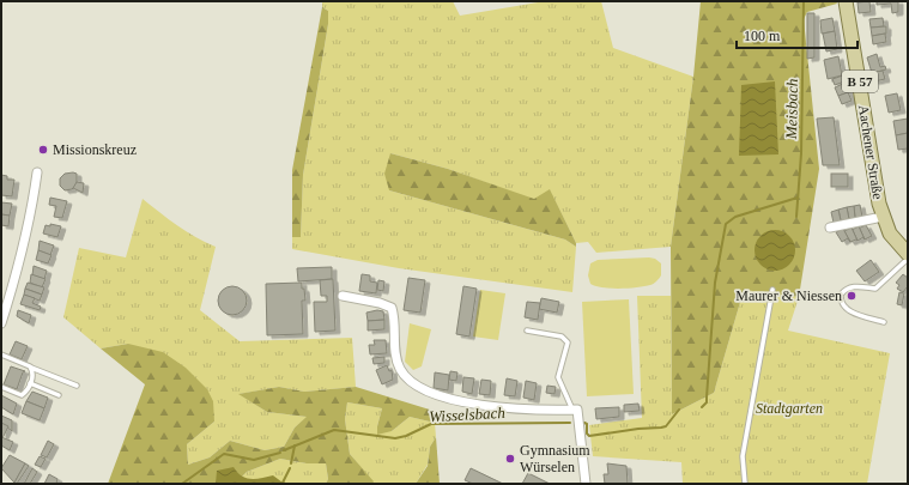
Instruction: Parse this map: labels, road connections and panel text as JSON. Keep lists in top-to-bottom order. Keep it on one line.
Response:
{"streets":{"main road":["B 57","Aachener Straße"]},"water":["Meisbach","Wisselsbach"],"parks":["Stadtgarten"],"places":["Missionskreuz","Maurer & Niessen","Gymnasium Würselen"],"scale_bar":"100 m"}
